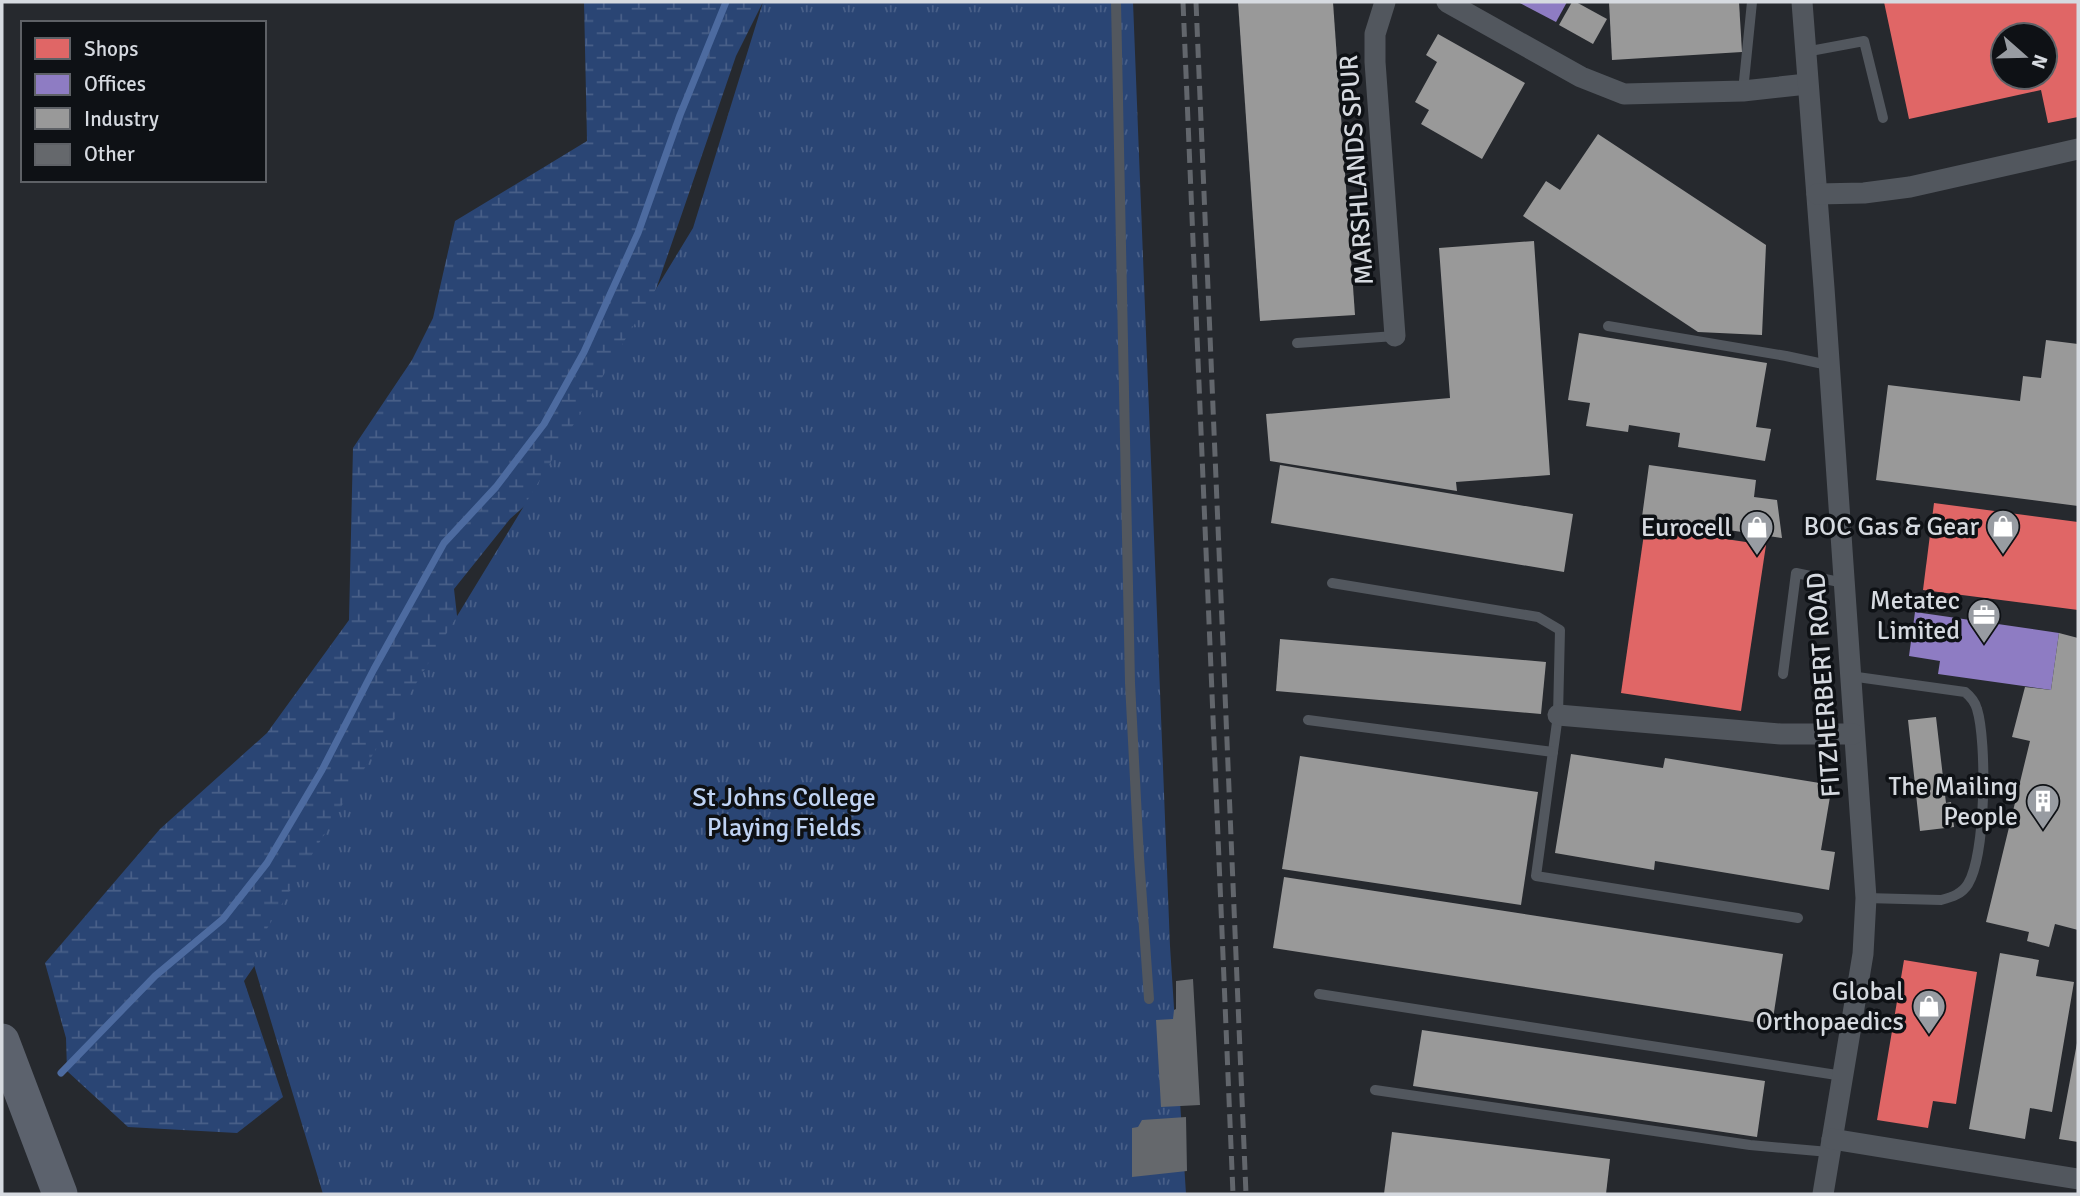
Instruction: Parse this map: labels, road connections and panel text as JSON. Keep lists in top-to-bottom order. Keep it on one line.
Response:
{"streets":{"street":["MARSHLANDS SPUR","FITZHERBERT ROAD"]},"parks":["St Johns College Playing Fields"],"places":{"shop":["BOC Gas & Gear","Eurocell","Global Orthopaedics"],"office":["Metatec Limited"],"building":["The Mailing People"]},"legend":["Shops","Offices","Industry","Other"],"north":"right"}
